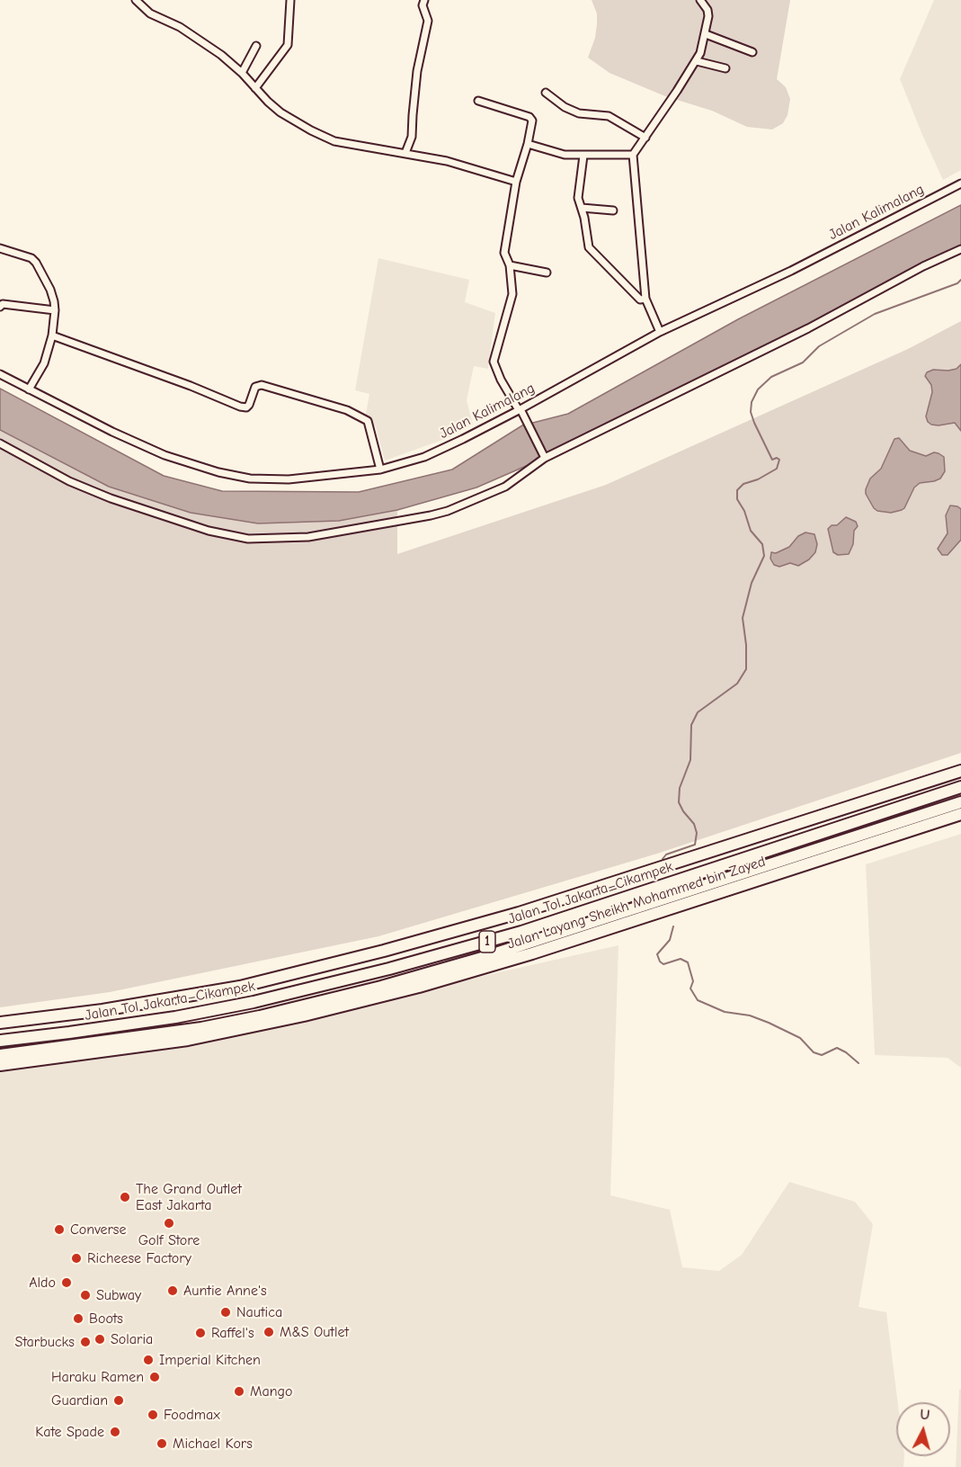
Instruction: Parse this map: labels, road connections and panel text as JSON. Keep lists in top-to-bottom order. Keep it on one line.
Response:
{"streets":{"highway":["Jalan Tol Jakarta–Cikampek","Jalan Layang Sheikh Mohammed bin Zayed","1"],"street":["Jalan Kalimalang"]},"places":["The Grand Outlet East Jakarta","Golf Store","Converse","Richeese Factory","Aldo","Auntie Anne's","Subway","Nautica","Boots","M&S Outlet","Raffel's","Solaria","Starbucks","Imperial Kitchen","Haraku Ramen","Mango","Guardian","Foodmax","Kate Spade","Michael Kors"],"north":"top"}
